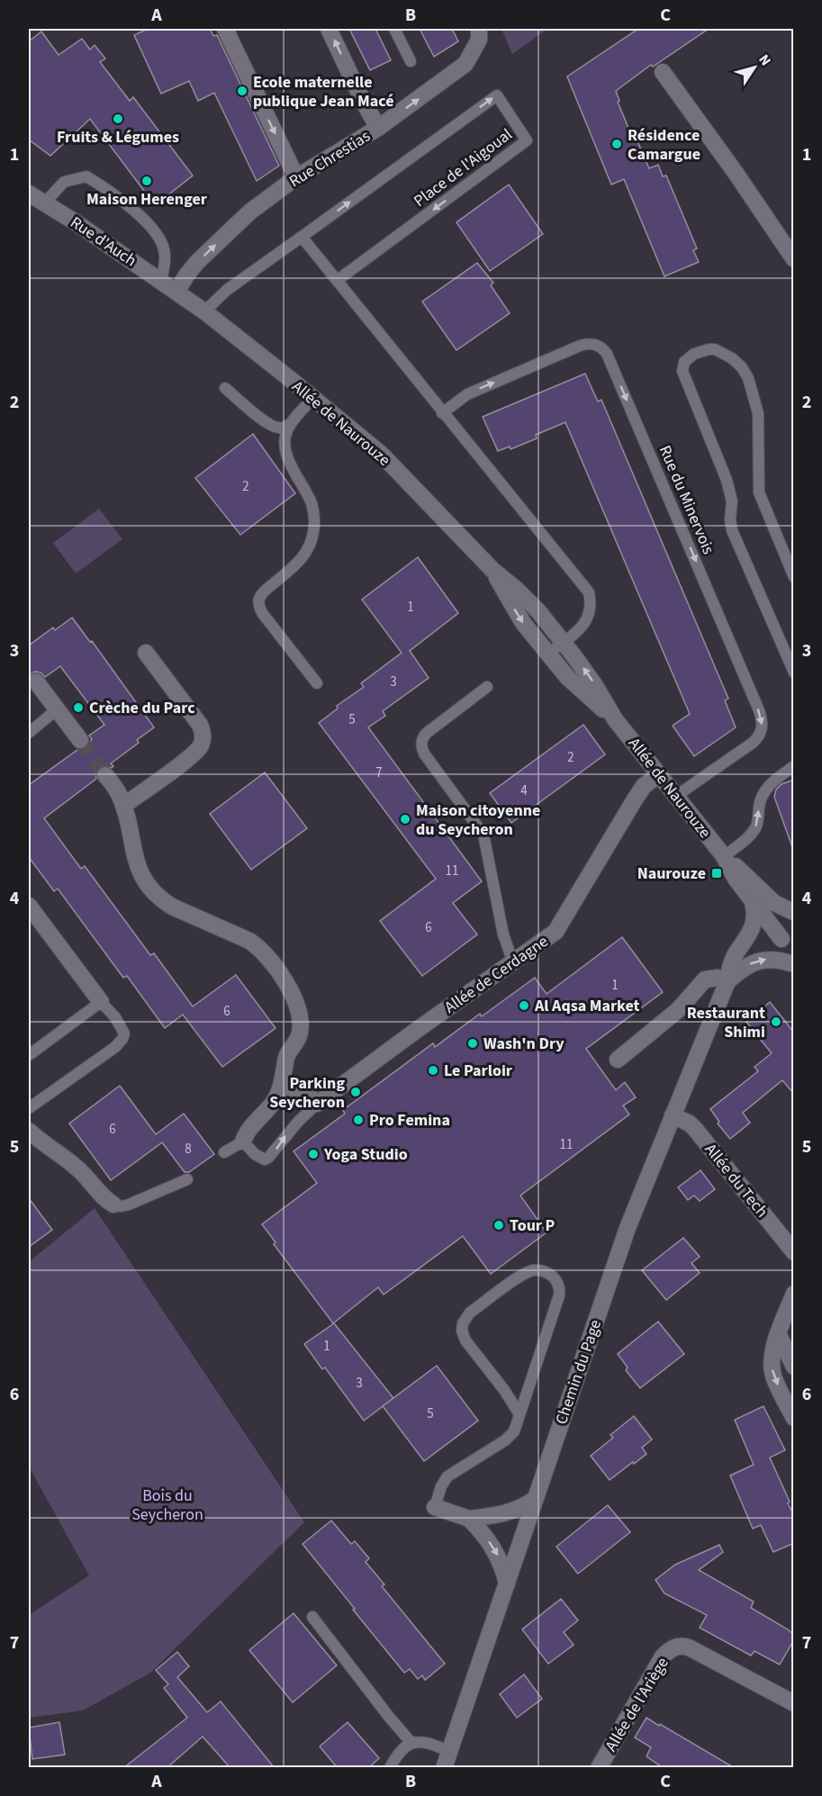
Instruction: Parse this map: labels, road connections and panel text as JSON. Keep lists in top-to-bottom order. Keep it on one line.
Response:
{"streets":{"street":["Rue Chrestias","Rue d'Auch","Allée de Naurouze","Allée de Cerdagne","Allée du Tech","Chemin du Page","Allée de l'Ariège"],"lane":["Place de l'Aigoual","Rue du Minervois"]},"crossings":[["Rue Chrestias","Rue d'Auch"],["Rue Chrestias","Allée de Naurouze"],["Rue d'Auch","Allée de Naurouze"],["Allée de Naurouze","Rue du Minervois"],["Allée de Naurouze","Allée de Cerdagne"],["Allée de Naurouze","Chemin du Page"],["Allée du Tech","Chemin du Page"]],"one_way":["Rue Chrestias"],"parks":["Bois du Seycheron"],"places":{"other":["Ecole maternelle publique Jean Macé","Fruits & Légumes","Résidence Camargue","Maison Herenger","Crèche du Parc","Maison citoyenne du Seycheron","Al Aqsa Market","Restaurant Shimi","Wash'n Dry","Le Parloir","Parking Seycheron","Pro Femina","Yoga Studio","Tour P"],"transit":["Naurouze"]},"house_numbers":["2","1","3","5","2","7","4","11","6","1","6","6","11","8","1","3","5"],"north":"top right","grid":{"columns":["A","B","C"],"rows":["1","2","3","4","5","6","7"]}}
